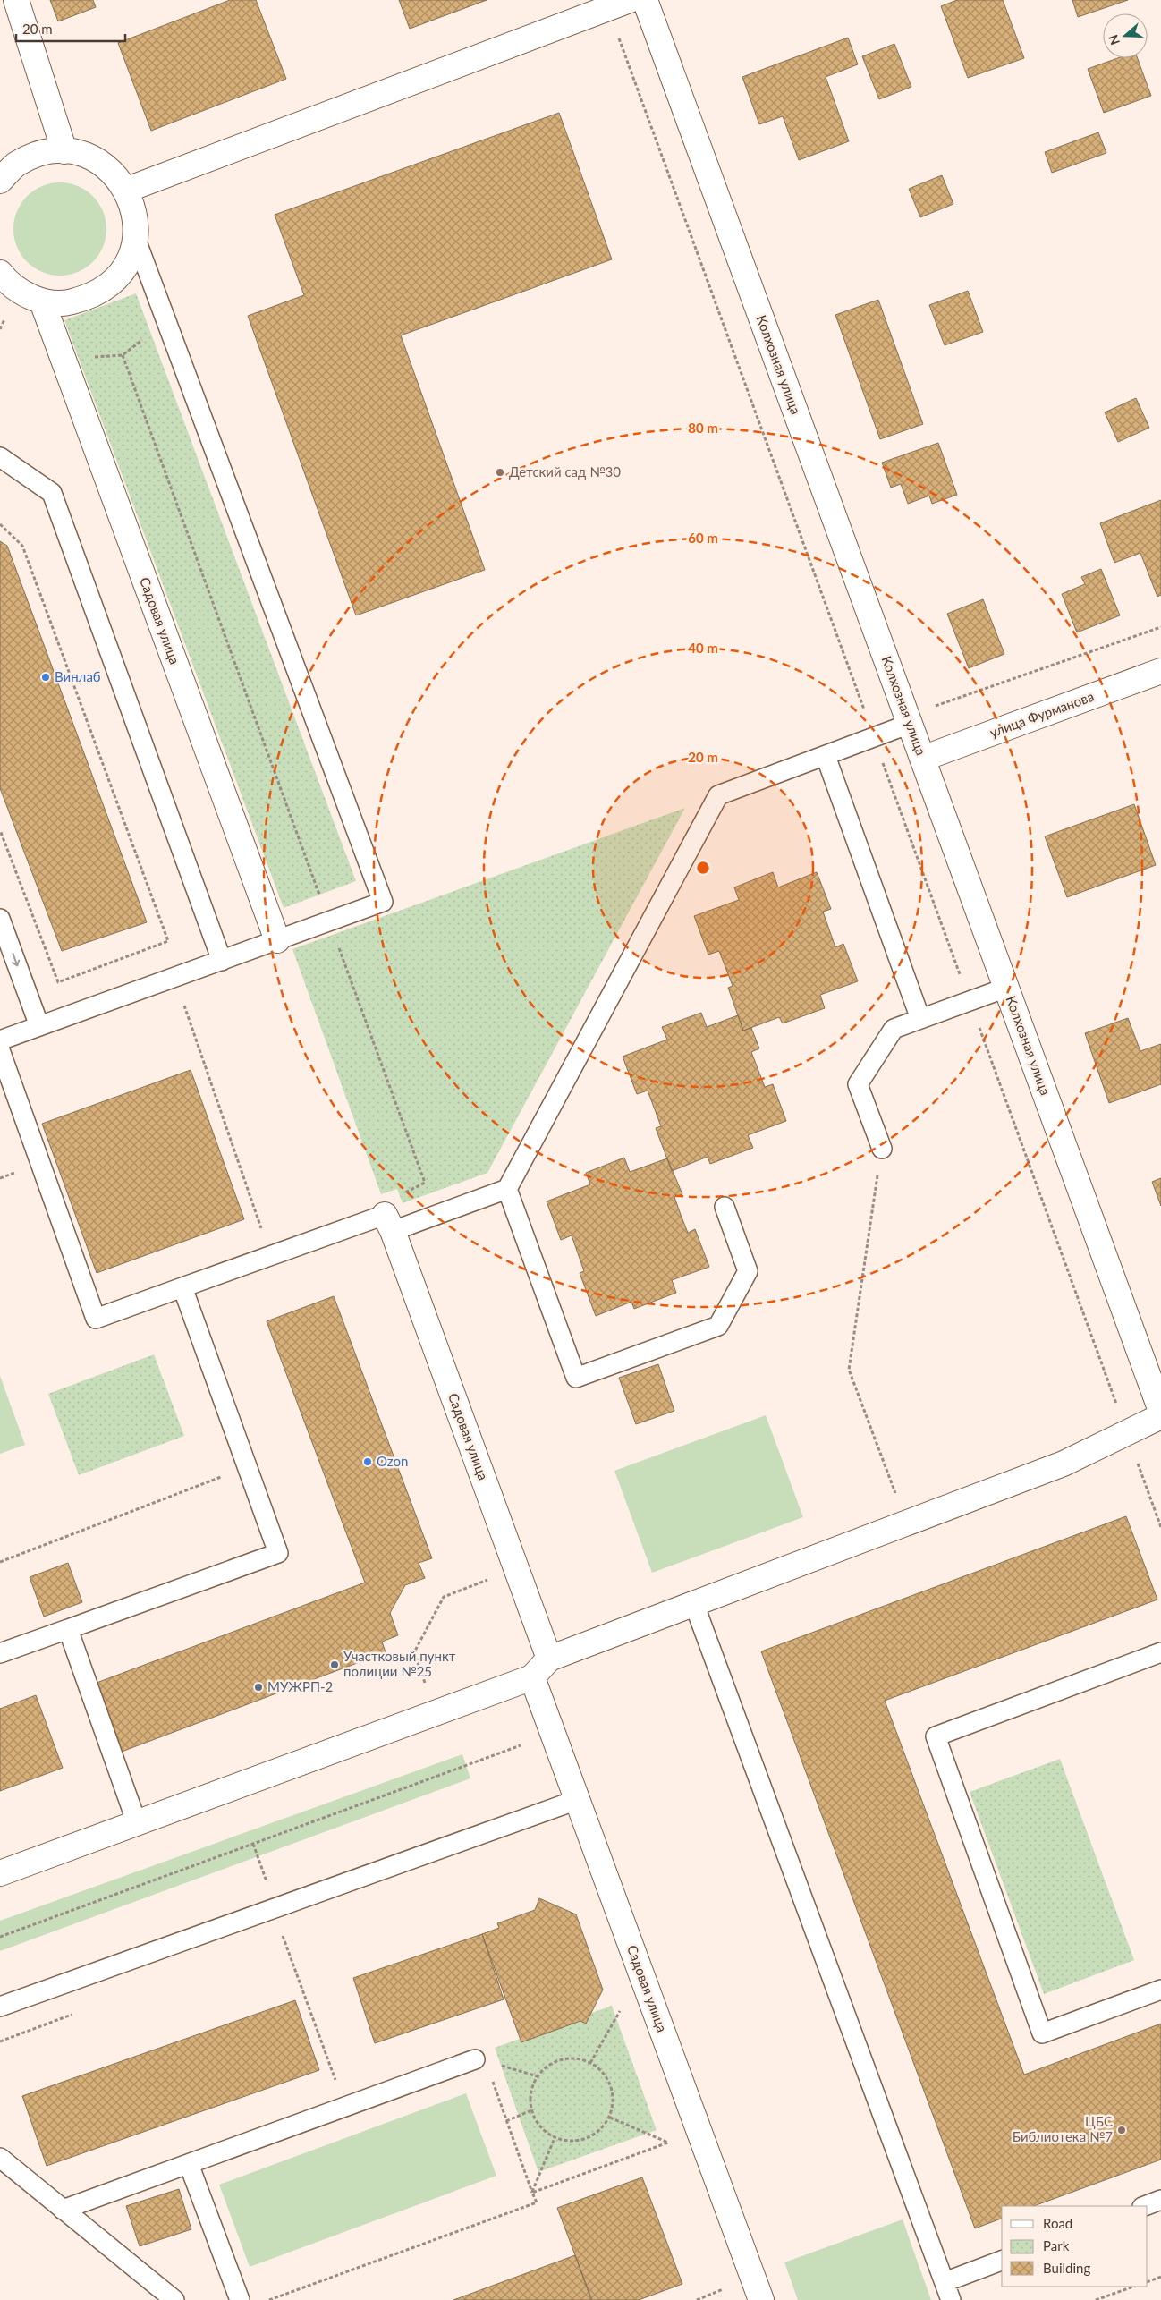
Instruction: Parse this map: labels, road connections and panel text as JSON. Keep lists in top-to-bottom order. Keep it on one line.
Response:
{"streets":{"street":["Колхозная улица","Садовая улица","улица Фурманова"]},"crossings":[["Колхозная улица","улица Фурманова"]],"places":["Детский сад №30","Винлаб","Ozon","Участковый пункт полиции №25","МУЖРП-2","ЦБС Библиотека №7"],"legend":["Road","Park","Building"],"scale_bar":"20 m","north":"left","rings":["80 m","60 m","40 m","20 m"]}
